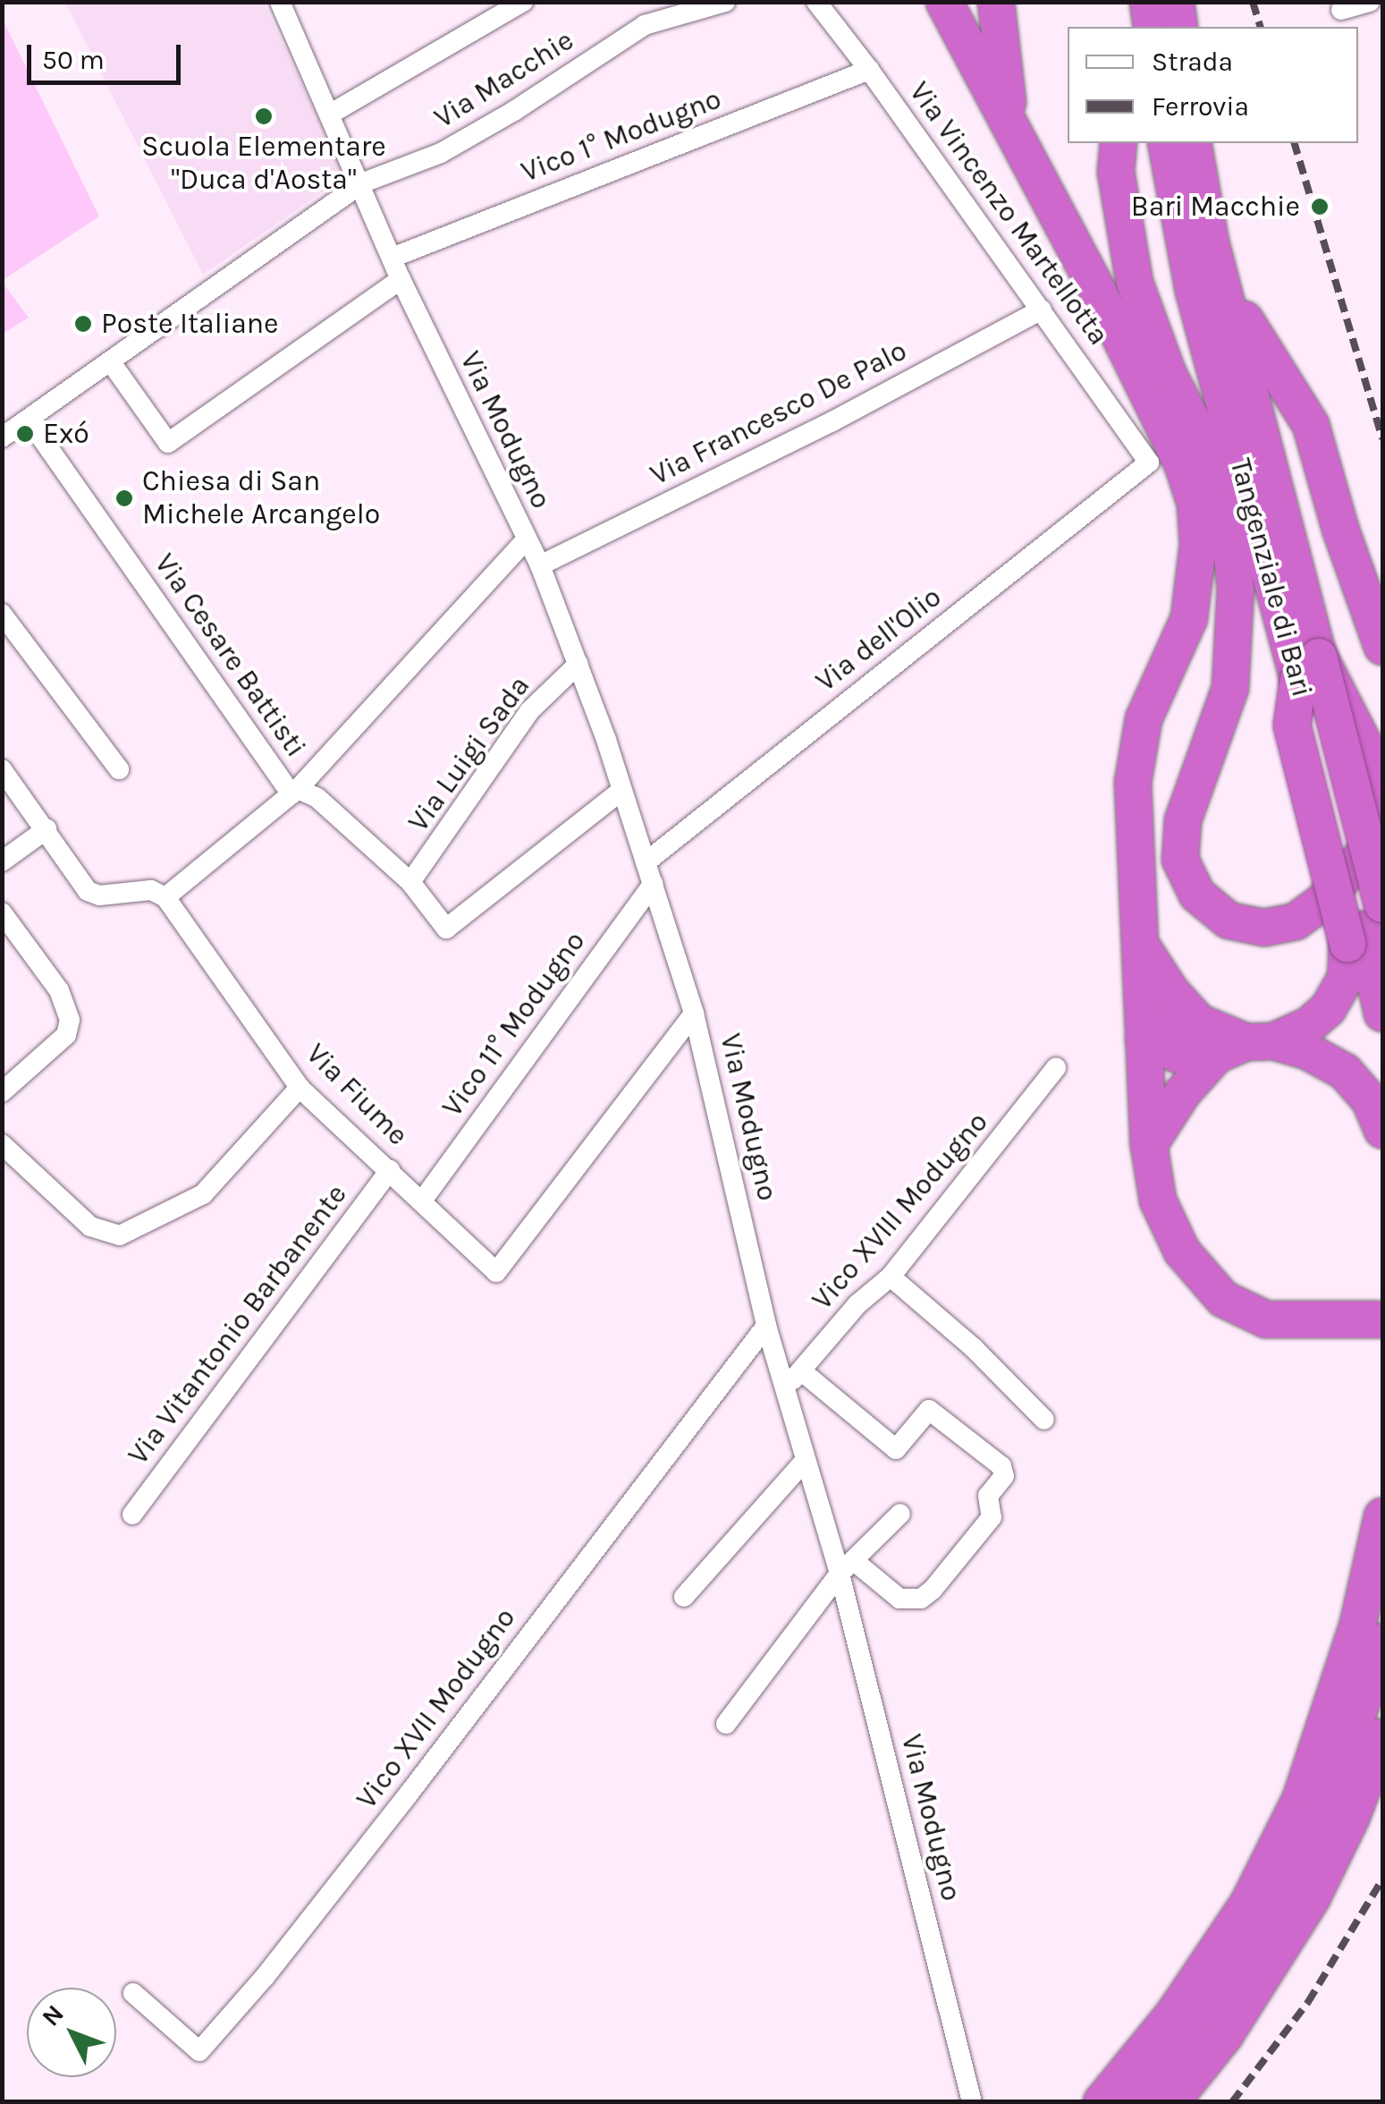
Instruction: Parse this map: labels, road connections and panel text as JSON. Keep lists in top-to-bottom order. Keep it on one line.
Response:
{"streets":{"highway":["Tangenziale di Bari"],"street":["Via Macchie","Vico 1° Modugno","Via Vincenzo Martellotta","Via Francesco De Palo","Via Modugno","Via dell'Olio","Via Cesare Battisti","Via Luigi Sada","Vico 11° Modugno","Via Fiume","Vico XVIII Modugno","Via Vitantonio Barbanente","Vico XVII Modugno"]},"crossings":[["Via Macchie","Via Modugno"],["Via Macchie","Via Cesare Battisti"],["Vico 1° Modugno","Via Vincenzo Martellotta"],["Vico 1° Modugno","Via Modugno"],["Via Vincenzo Martellotta","Via Francesco De Palo"],["Via Vincenzo Martellotta","Via dell'Olio"],["Via Francesco De Palo","Via Modugno"],["Via Modugno","Via dell'Olio"],["Via Modugno","Via Cesare Battisti"],["Via Modugno","Via Luigi Sada"],["Via Modugno","Vico 11° Modugno"],["Via Modugno","Via Fiume"],["Via Modugno","Vico XVIII Modugno"],["Via Modugno","Vico XVII Modugno"],["Via Cesare Battisti","Via Luigi Sada"],["Vico 11° Modugno","Via Fiume"],["Via Fiume","Via Vitantonio Barbanente"]],"places":["Scuola Elementare \"Duca d'Aosta\"","Bari Macchie","Poste Italiane","Exó","Chiesa di San Michele Arcangelo"],"legend":["Strada","Ferrovia"],"scale_bar":"50 m","north":"top left"}
